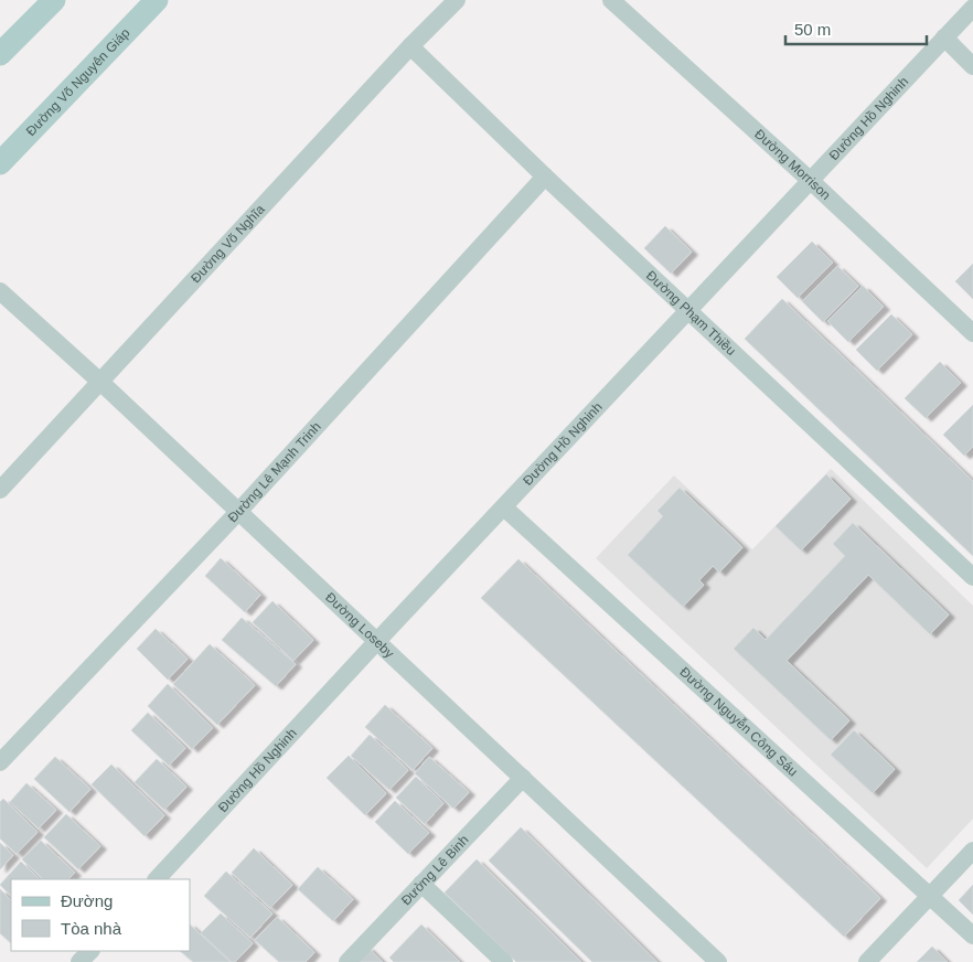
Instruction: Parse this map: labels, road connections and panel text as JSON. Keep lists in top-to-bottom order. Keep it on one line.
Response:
{"streets":{"main road":["Đường Võ Nguyên Giáp"],"street":["Đường Hồ Nghinh","Đường Morrison","Đường Võ Nghĩa","Đường Phạm Thiều","Đường Lê Mạnh Trinh","Đường Loseby","Đường Nguyễn Công Sáu","Đường Lê Binh"]},"crossings":[["Đường Hồ Nghinh","Đường Morrison"],["Đường Hồ Nghinh","Đường Phạm Thiều"],["Đường Hồ Nghinh","Đường Loseby"],["Đường Hồ Nghinh","Đường Nguyễn Công Sáu"],["Đường Võ Nghĩa","Đường Phạm Thiều"],["Đường Võ Nghĩa","Đường Loseby"],["Đường Phạm Thiều","Đường Lê Mạnh Trinh"],["Đường Lê Mạnh Trinh","Đường Loseby"],["Đường Loseby","Đường Lê Binh"]],"legend":["Đường","Tòa nhà"],"scale_bar":"50 m"}
